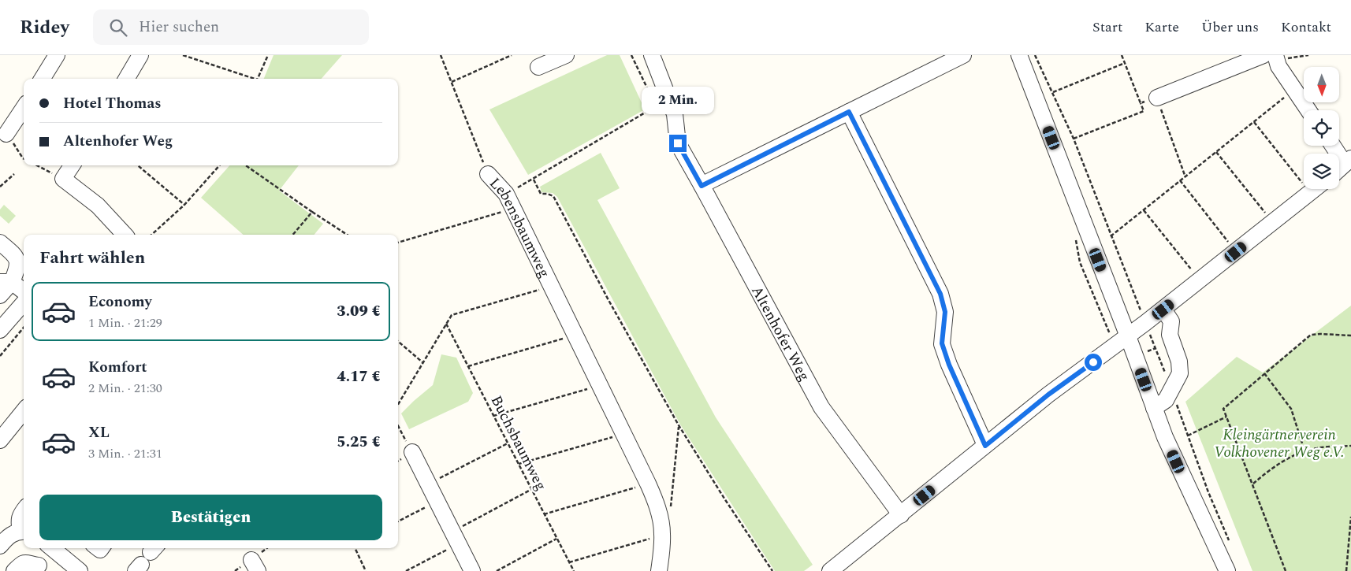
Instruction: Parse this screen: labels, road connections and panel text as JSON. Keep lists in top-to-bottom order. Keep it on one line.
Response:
{"streets":{"street":["Lebensbaumweg","Altenhofer Weg"],"path":["Buchsbaumweg"]},"parks":["Kleingärtnerverein Volkhovener Weg e.V."],"north":"bottom","page":{"header":"Ridey","search":"Hier suchen","nav":["Start","Karte","Über uns","Kontakt"],"banner":["Hotel Thomas","Altenhofer Weg"],"bubble":"2 Min.","heading":"Fahrt wählen","list":[{"name":"Economy","note":"1 Min. · 21:29","value":"3.09 €"},{"name":"Komfort","note":"2 Min. · 21:30","value":"4.17 €"},{"name":"XL","note":"3 Min. · 21:31","value":"5.25 €"}],"buttons":"Bestätigen"}}
